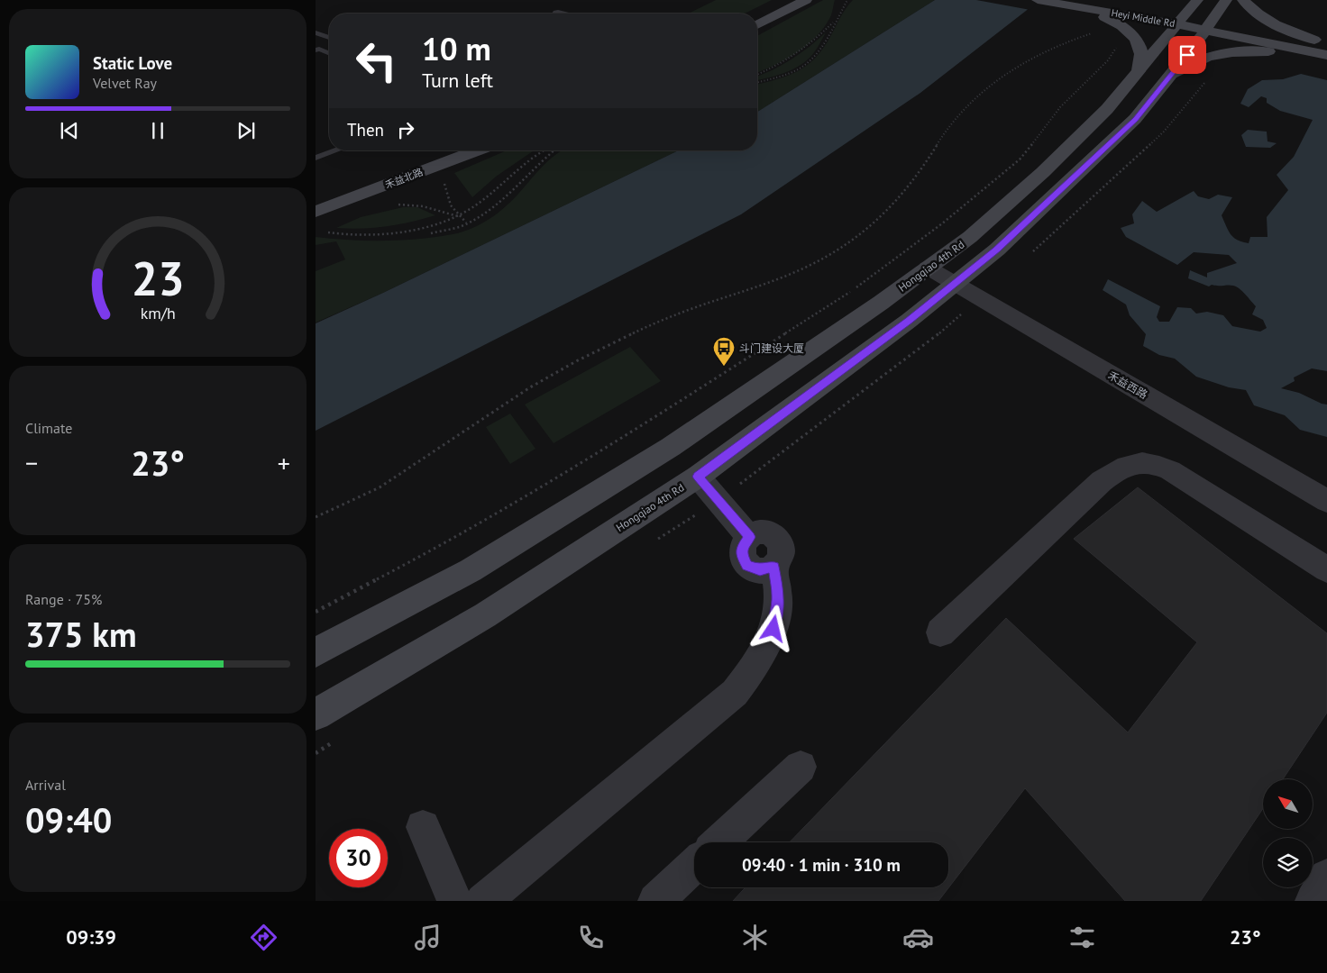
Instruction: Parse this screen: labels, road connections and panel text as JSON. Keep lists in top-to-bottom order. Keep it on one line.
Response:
{"streets":{"street":["Heyi Middle Rd","禾益北路","Hongqiao 4th Rd","禾益西路"]},"crossings":[["Heyi Middle Rd","Hongqiao 4th Rd"],["Hongqiao 4th Rd","禾益西路"]],"places":{"bus stop":["斗门建设大厦"]},"north":"top left","page":{"turn":["10 m","Turn left"],"song":["Static Love","Velvet Ray"],"then":"Then","tile":["Climate",["Range · 75%","375 km"],["Arrival","09:40"]],"heat":["−","23°","+"],"limit":"30","trip":"09:40 · 1 min · 310 m","tabs":["09:39","23°"],"gauge":["23","km/h"]}}
